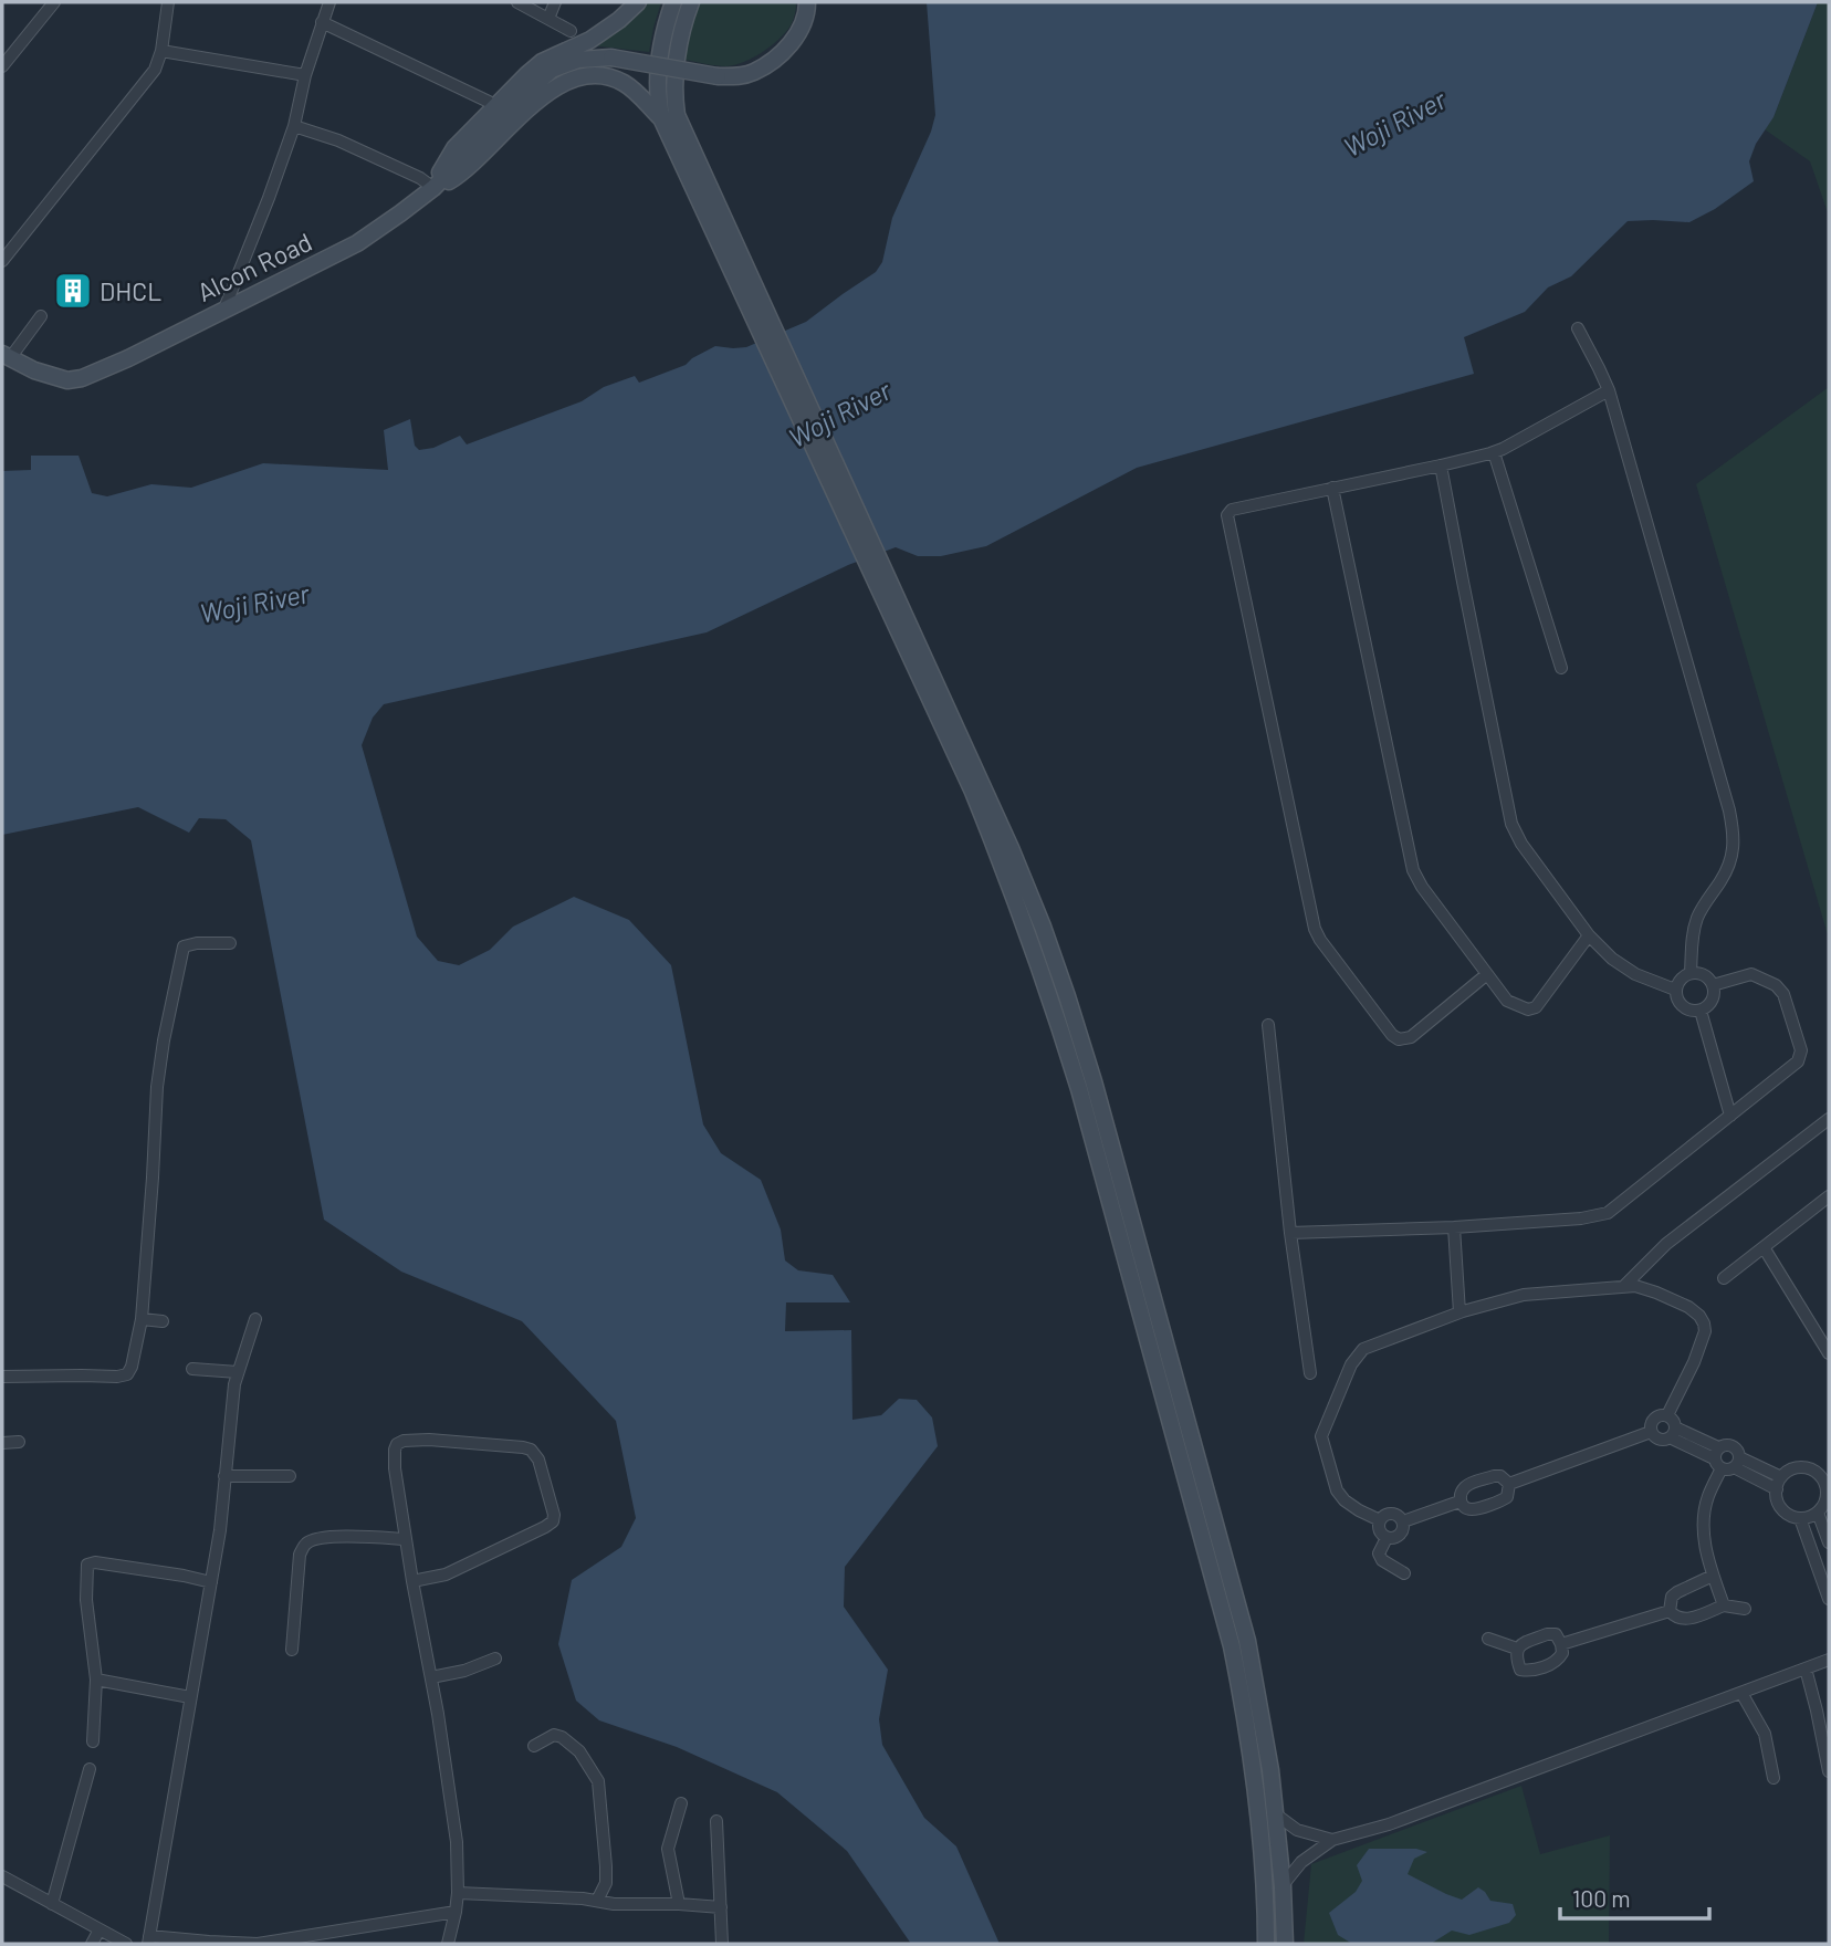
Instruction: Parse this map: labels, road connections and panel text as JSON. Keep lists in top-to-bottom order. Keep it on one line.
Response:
{"streets":{"main road":["Alcon Road"]},"water":["Woji River"],"places":{"building":["DHCL"]},"scale_bar":"100 m"}
